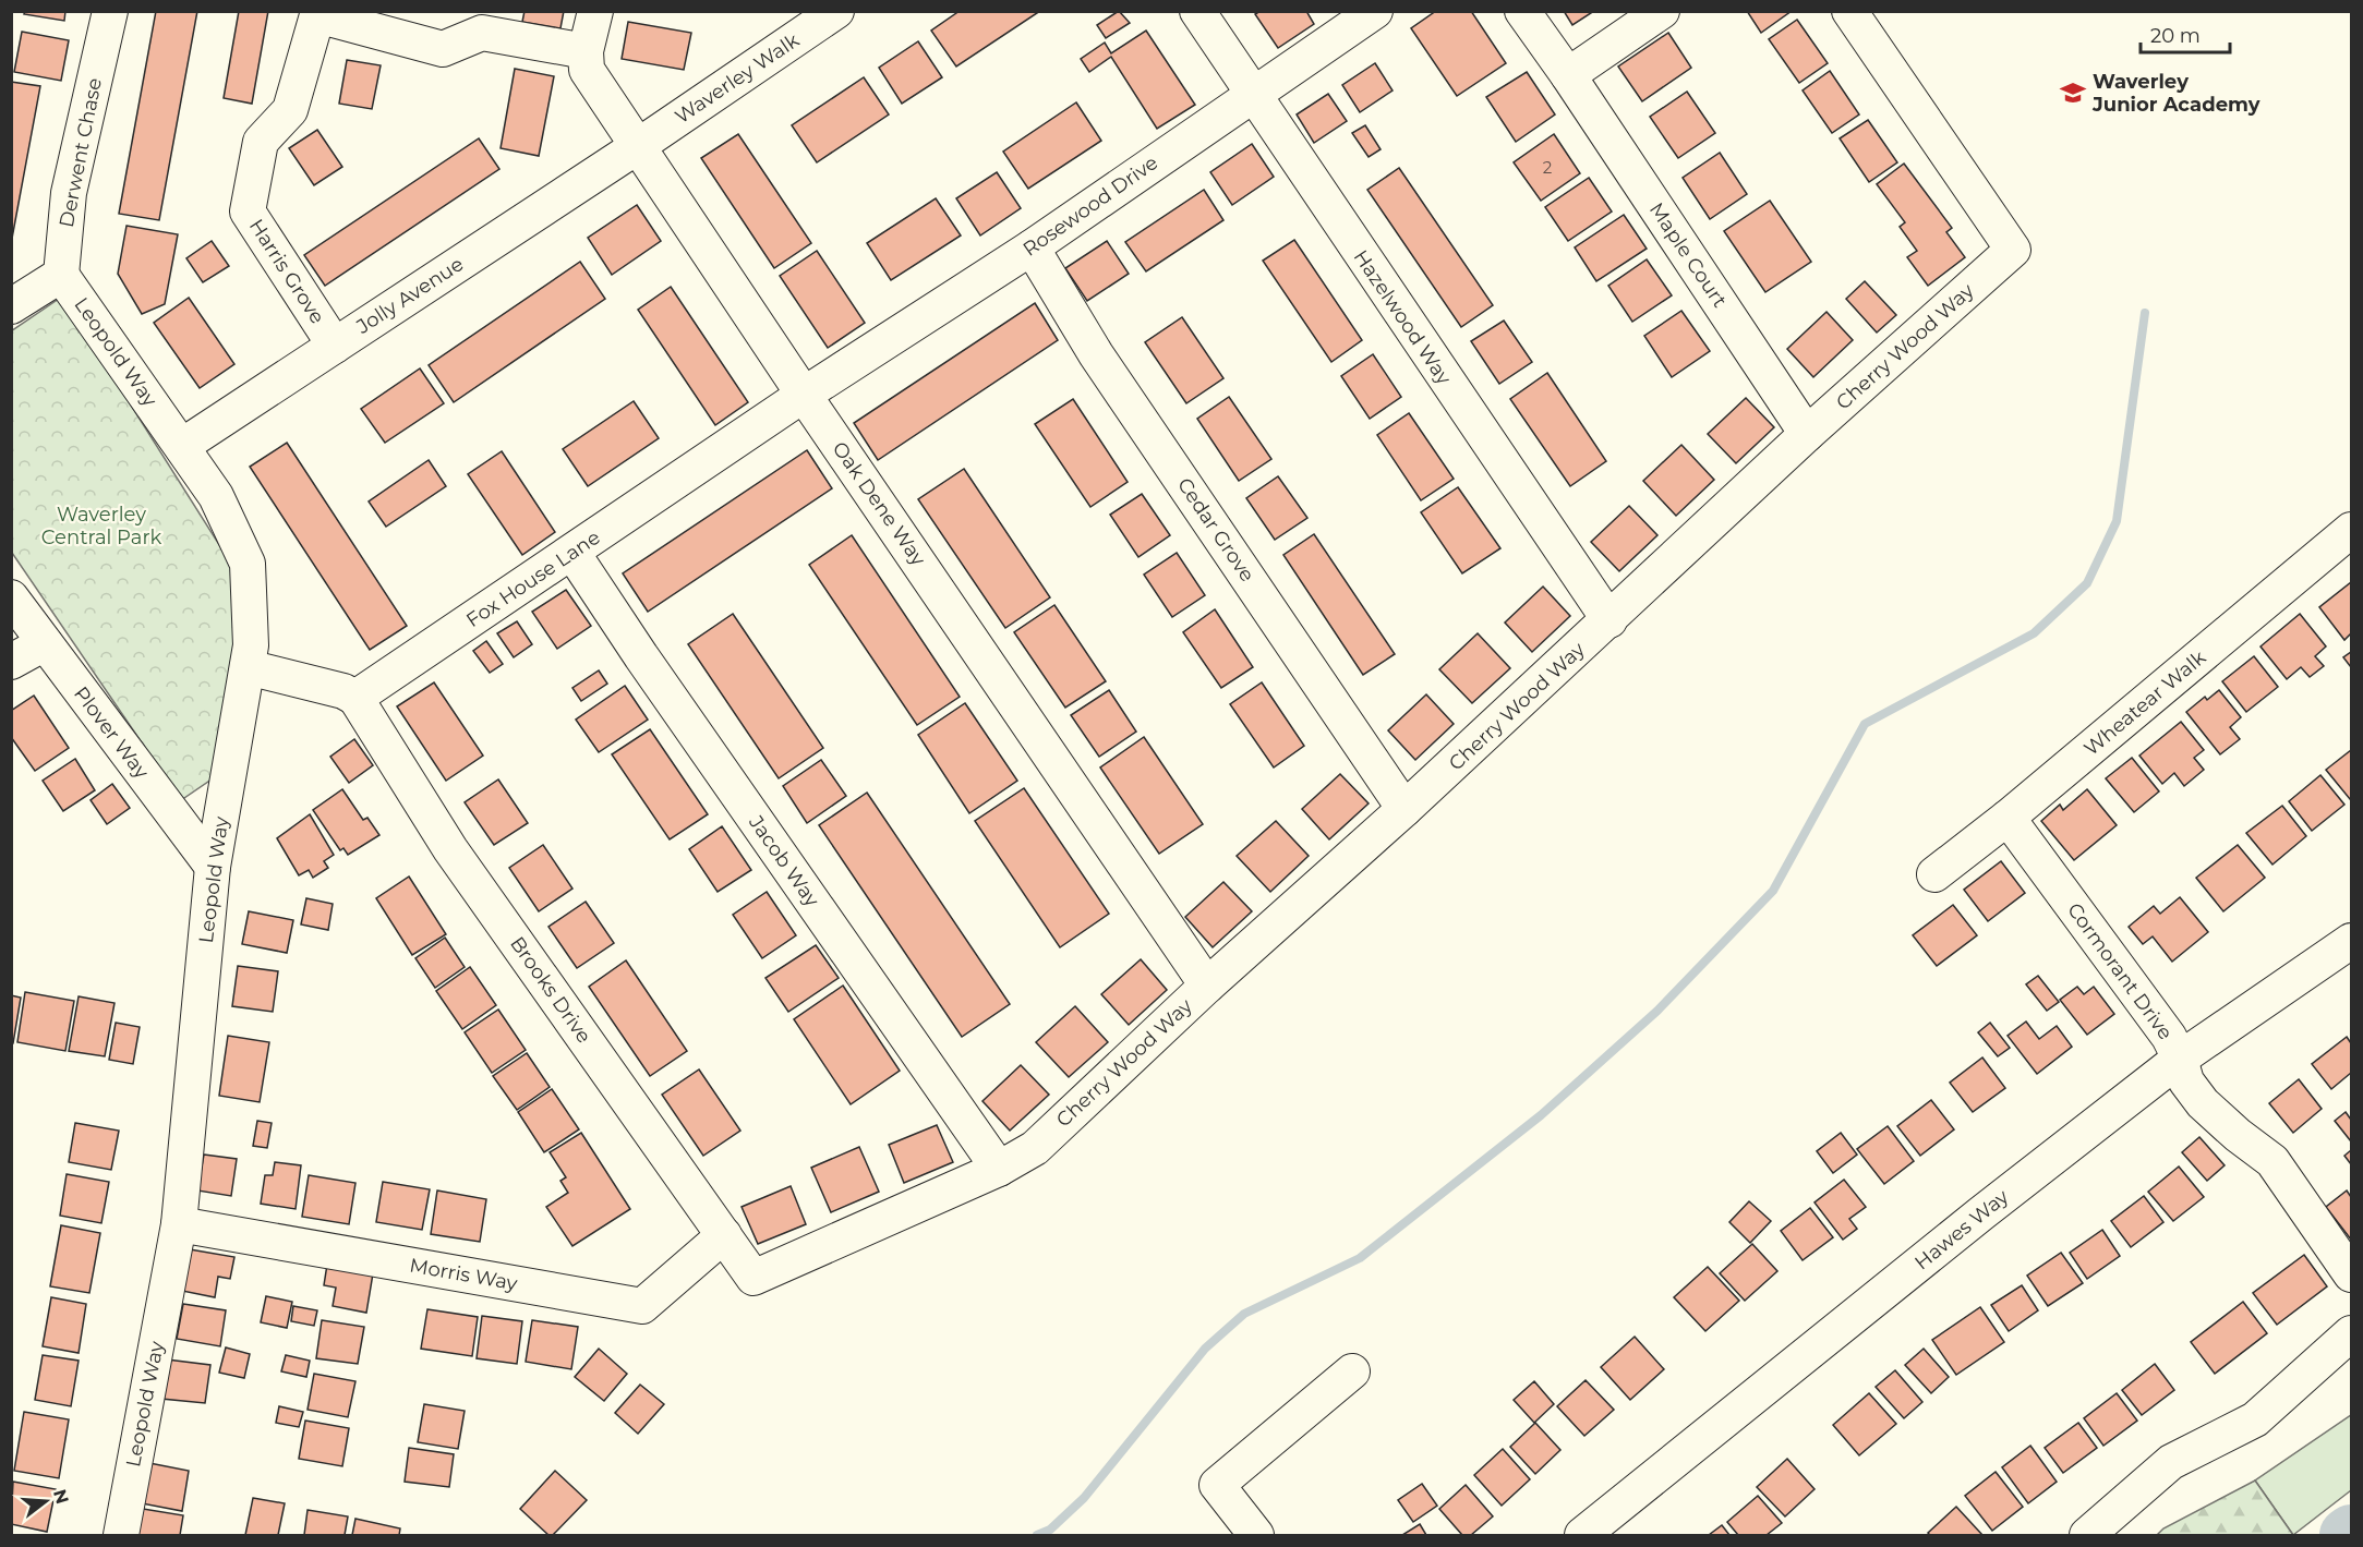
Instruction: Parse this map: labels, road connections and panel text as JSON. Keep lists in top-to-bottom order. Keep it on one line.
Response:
{"streets":{"street":["Waverley Walk","Derwent Chase","Rosewood Drive","Maple Court","Harris Grove","Jolly Avenue","Hazelwood Way","Cherry Wood Way","Leopold Way","Oak Dene Way","Cedar Grove","Fox House Lane","Wheatear Walk","Plover Way","Jacob Way","Cormorant Drive","Brooks Drive","Hawes Way","Morris Way"]},"crossings":[["Waverley Walk","Jolly Avenue"],["Waverley Walk","Oak Dene Way"],["Derwent Chase","Leopold Way"],["Rosewood Drive","Hazelwood Way"],["Rosewood Drive","Oak Dene Way"],["Rosewood Drive","Cedar Grove"],["Rosewood Drive","Fox House Lane"],["Maple Court","Cherry Wood Way"],["Harris Grove","Jolly Avenue"],["Harris Grove","Oak Dene Way"],["Jolly Avenue","Leopold Way"],["Jolly Avenue","Oak Dene Way"],["Hazelwood Way","Cherry Wood Way"],["Cherry Wood Way","Oak Dene Way"],["Cherry Wood Way","Cedar Grove"],["Cherry Wood Way","Jacob Way"],["Cherry Wood Way","Brooks Drive"],["Leopold Way","Plover Way"],["Leopold Way","Morris Way"],["Oak Dene Way","Fox House Lane"],["Fox House Lane","Jacob Way"],["Fox House Lane","Brooks Drive"],["Wheatear Walk","Cormorant Drive"],["Cormorant Drive","Hawes Way"],["Brooks Drive","Morris Way"]],"parks":["Waverley Central Park"],"places":{"school or university":["Waverley Junior Academy"]},"house_numbers":["2"],"scale_bar":"20 m","north":"right"}
